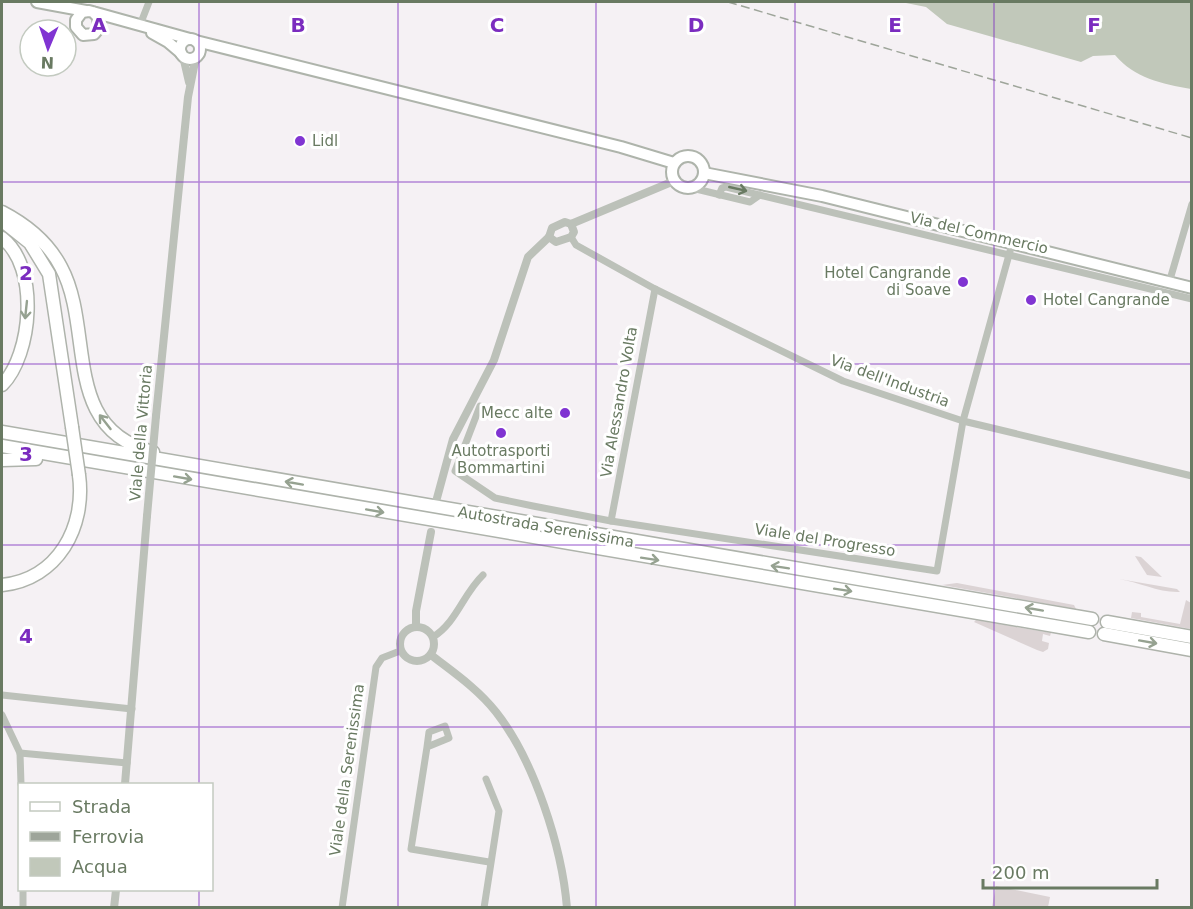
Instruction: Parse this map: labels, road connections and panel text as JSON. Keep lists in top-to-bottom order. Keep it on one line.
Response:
{"streets":{"highway":["Autostrada Serenissima"],"street":["Via del Commercio","Via dell'Industria","Via Alessandro Volta","Viale della Vittoria","Viale del Progresso","Viale della Serenissima"]},"crossings":[["Via del Commercio","Viale del Progresso"],["Via dell'Industria","Via Alessandro Volta"],["Via dell'Industria","Viale del Progresso"],["Via Alessandro Volta","Viale del Progresso"]],"one_way":["Via del Commercio"],"places":["Lidl","Hotel Cangrande di Soave","Hotel Cangrande","Mecc alte","Autotrasporti Bommartini"],"legend":["Strada","Ferrovia","Acqua"],"scale_bar":"200 m","north":"bottom","grid":{"columns":["A","B","C","D","E","F"],"rows":["2","3","4"]}}
